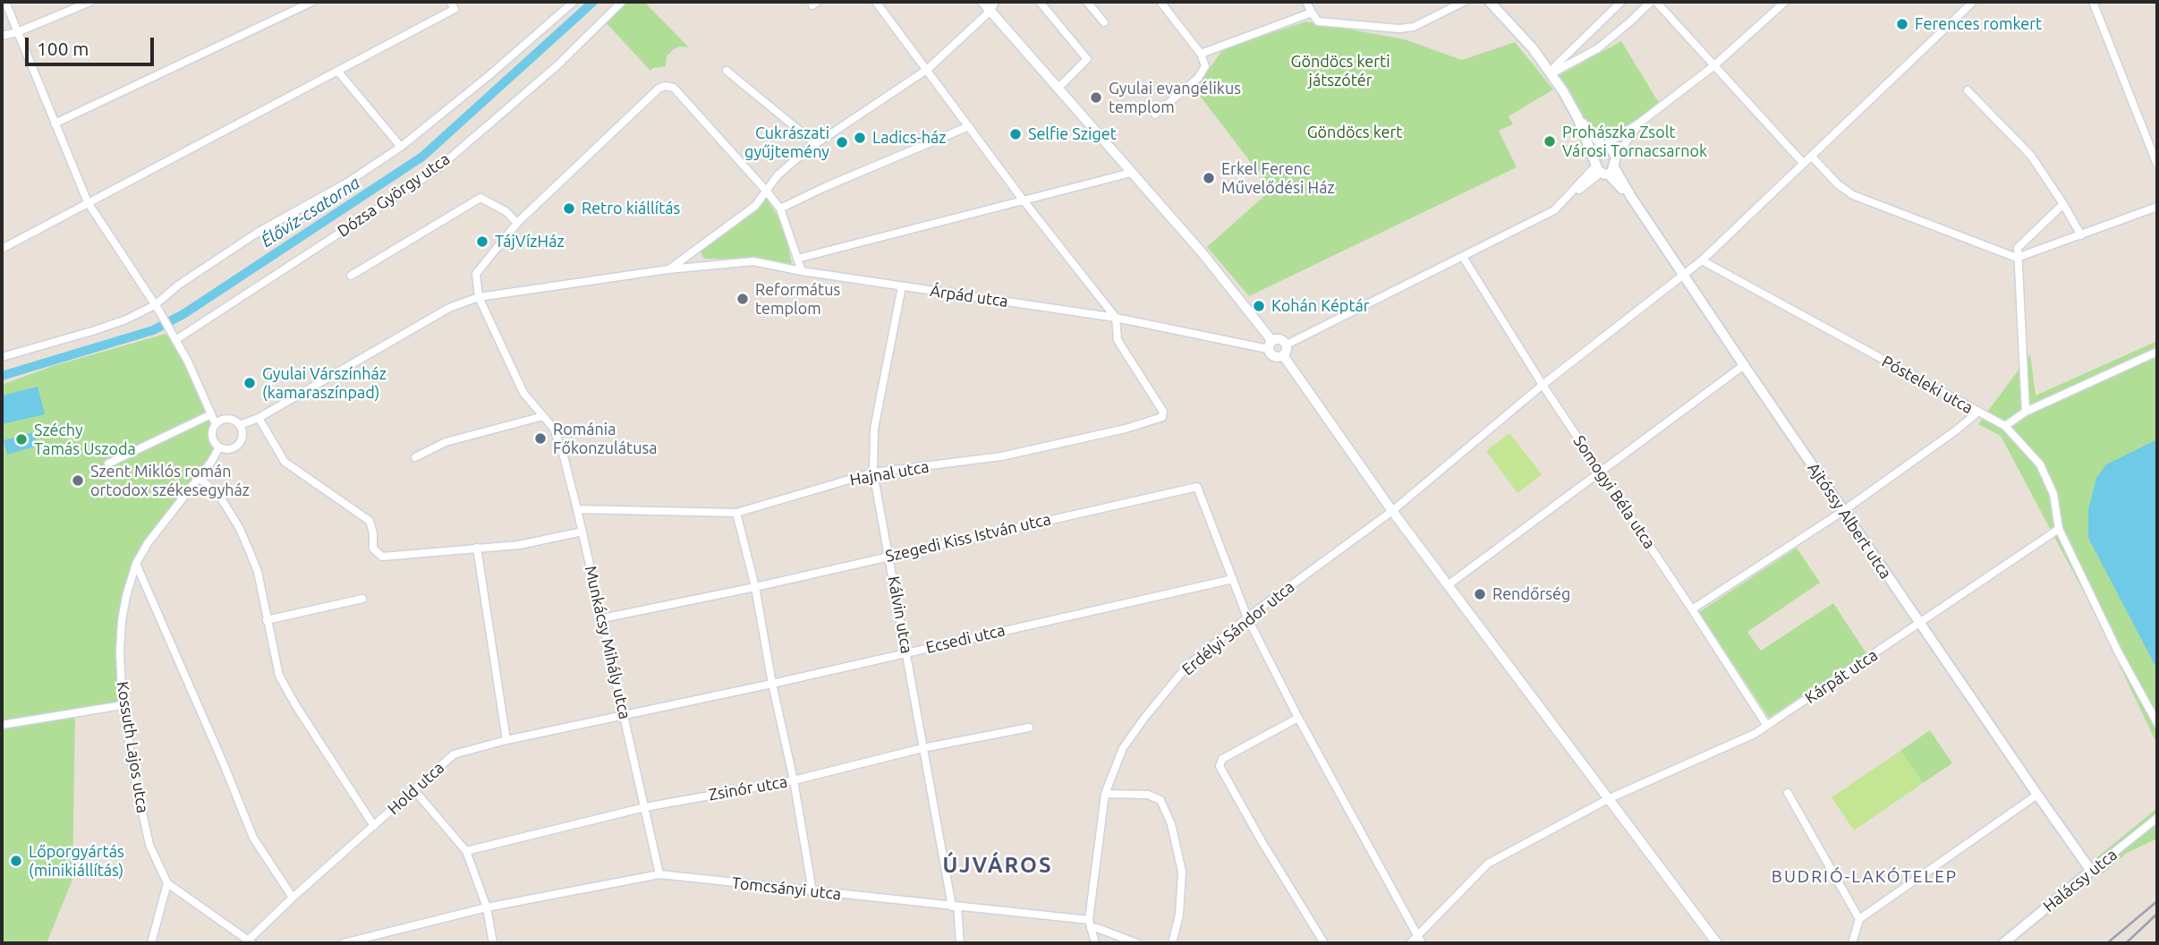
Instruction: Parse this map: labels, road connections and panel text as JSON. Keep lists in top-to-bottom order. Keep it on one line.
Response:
{"streets":{"main road":["Ajtóssy Albert utca","Halácsy utca"],"street":["Dózsa György utca","Árpád utca","Pósteleki utca","Hajnal utca","Somogyi Béla utca","Szegedi Kiss István utca","Kálvin utca","Erdélyi Sándor utca","Ecsedi utca","Munkácsy Mihály utca","Kárpát utca","Kossuth Lajos utca","Hold utca","Zsinór utca","Tomcsányi utca"]},"crossings":[["Árpád utca","Hajnal utca"],["Árpád utca","Kálvin utca"],["Árpád utca","Munkácsy Mihály utca"],["Pósteleki utca","Erdélyi Sándor utca"],["Hajnal utca","Kálvin utca"],["Hajnal utca","Munkácsy Mihály utca"],["Somogyi Béla utca","Erdélyi Sándor utca"],["Somogyi Béla utca","Kárpát utca"],["Ajtóssy Albert utca","Erdélyi Sándor utca"],["Ajtóssy Albert utca","Kárpát utca"],["Ajtóssy Albert utca","Halácsy utca"],["Szegedi Kiss István utca","Kálvin utca"],["Szegedi Kiss István utca","Erdélyi Sándor utca"],["Szegedi Kiss István utca","Ecsedi utca"],["Szegedi Kiss István utca","Munkácsy Mihály utca"],["Szegedi Kiss István utca","Kárpát utca"],["Kálvin utca","Ecsedi utca"],["Kálvin utca","Zsinór utca"],["Kálvin utca","Tomcsányi utca"],["Erdélyi Sándor utca","Tomcsányi utca"],["Ecsedi utca","Munkácsy Mihály utca"],["Ecsedi utca","Hold utca"],["Munkácsy Mihály utca","Hold utca"],["Munkácsy Mihály utca","Zsinór utca"],["Munkácsy Mihály utca","Tomcsányi utca"]],"districts":["ÚJVÁROS","BUDRIÓ-LAKÓTELEP"],"water":["Élővíz-csatorna"],"parks":["Göndöcs kerti játszótér","Göndöcs kert"],"places":["Ferences romkert","Gyulai evangélikus templom","Selfie Sziget","Ladics-ház","Prohászka Zsolt Városi Tornacsarnok","Cukrászati gyűjtemény","Erkel Ferenc Művelődési Ház","Retro kiállítás","TájVízHáz","Református templom","Kohán Képtár","Gyulai Várszínház (kamaraszínpad)","Románia Főkonzulátusa","Széchy Tamás Uszoda","Szent Miklós román ortodox székesegyház","Rendőrség","Lőporgyártás (minikiállítás)"],"scale_bar":"100 m"}
